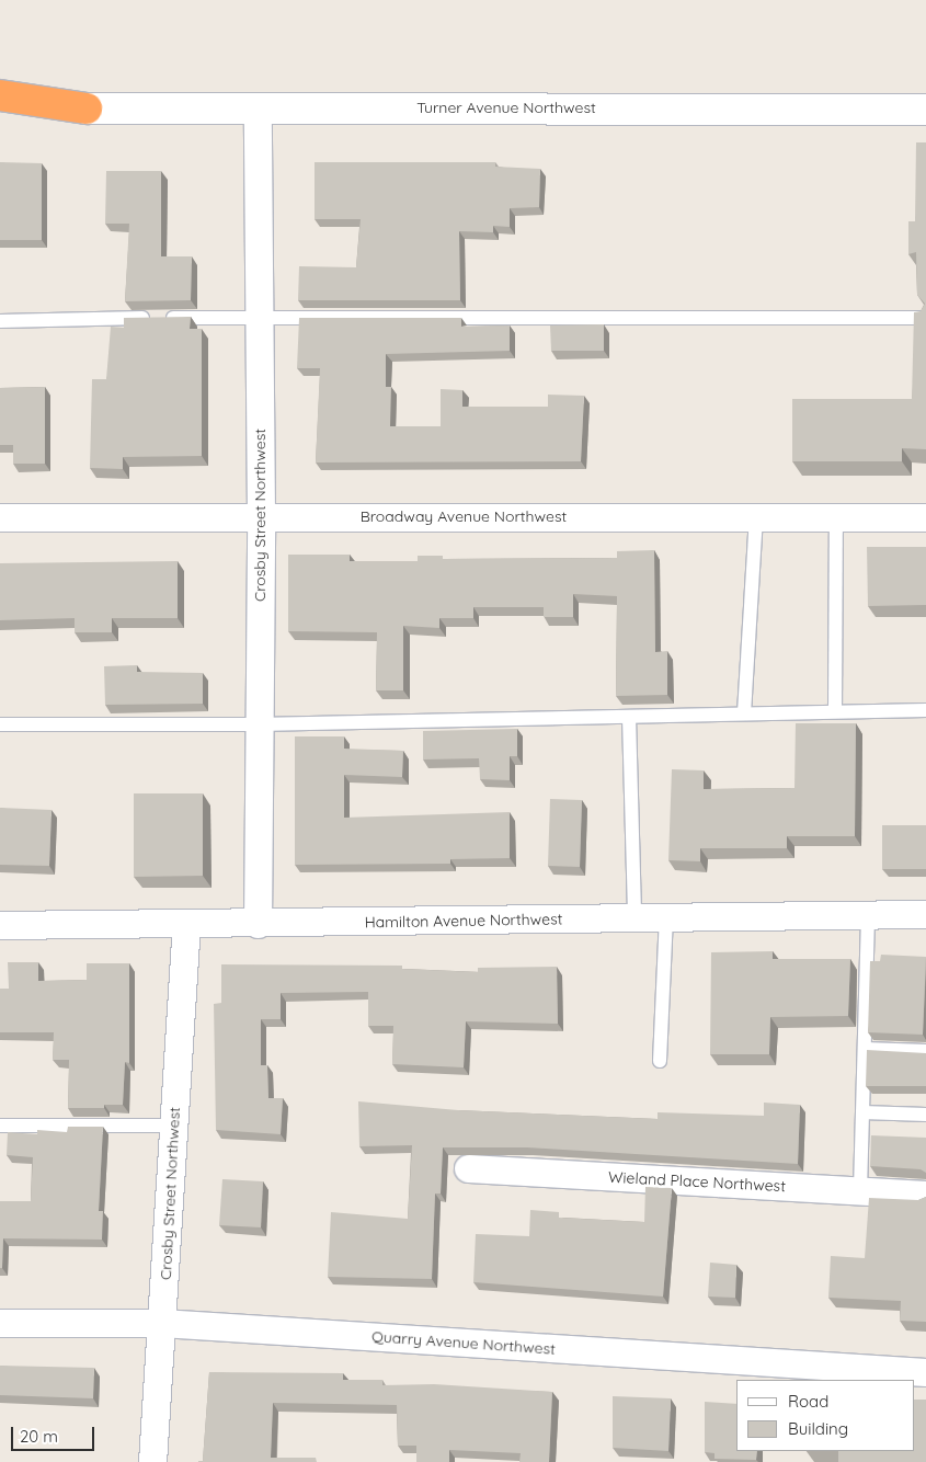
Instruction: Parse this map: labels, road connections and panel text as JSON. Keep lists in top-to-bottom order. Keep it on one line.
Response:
{"streets":{"main road":["Turner Avenue Northwest"],"street":["Crosby Street Northwest","Broadway Avenue Northwest","Hamilton Avenue Northwest","Wieland Place Northwest","Quarry Avenue Northwest"]},"crossings":[["Turner Avenue Northwest","Crosby Street Northwest"],["Crosby Street Northwest","Broadway Avenue Northwest"],["Crosby Street Northwest","Hamilton Avenue Northwest"],["Crosby Street Northwest","Quarry Avenue Northwest"]],"legend":["Road","Building"],"scale_bar":"20 m"}
